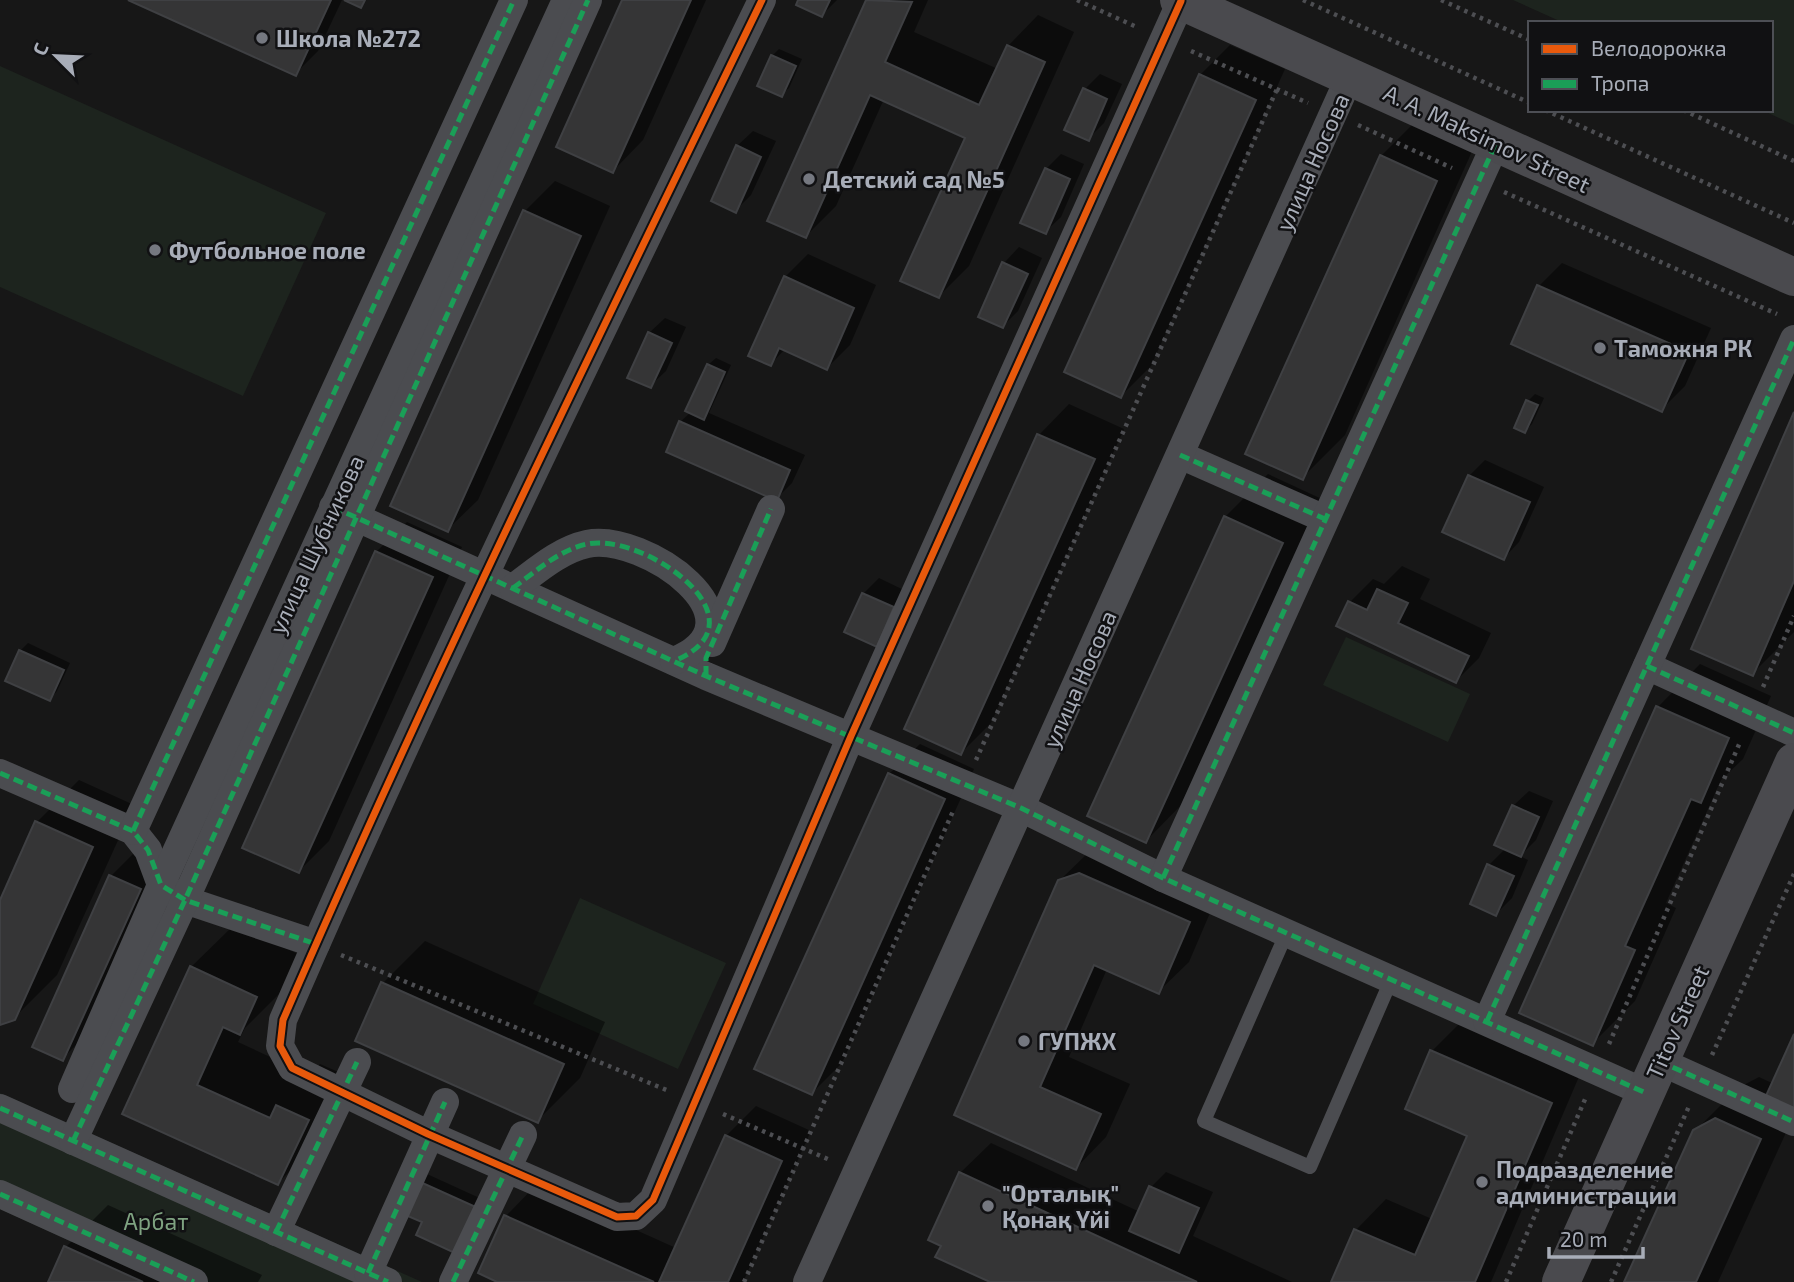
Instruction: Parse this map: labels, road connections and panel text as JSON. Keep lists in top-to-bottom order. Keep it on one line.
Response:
{"streets":{"street":["A. A. Maksimov Street","улица Носова","улица Шубникова","Titov Street"]},"crossings":[["A. A. Maksimov Street","улица Носова"]],"parks":["Арбат"],"places":["Школа №272","Детский сад №5","Футбольное поле","Таможня РК","ГУПЖХ","Подразделение администрации","\"Орталық\" Қонақ Үйі"],"legend":["Велодорожка","Тропа"],"scale_bar":"20 m","north":"top left"}
